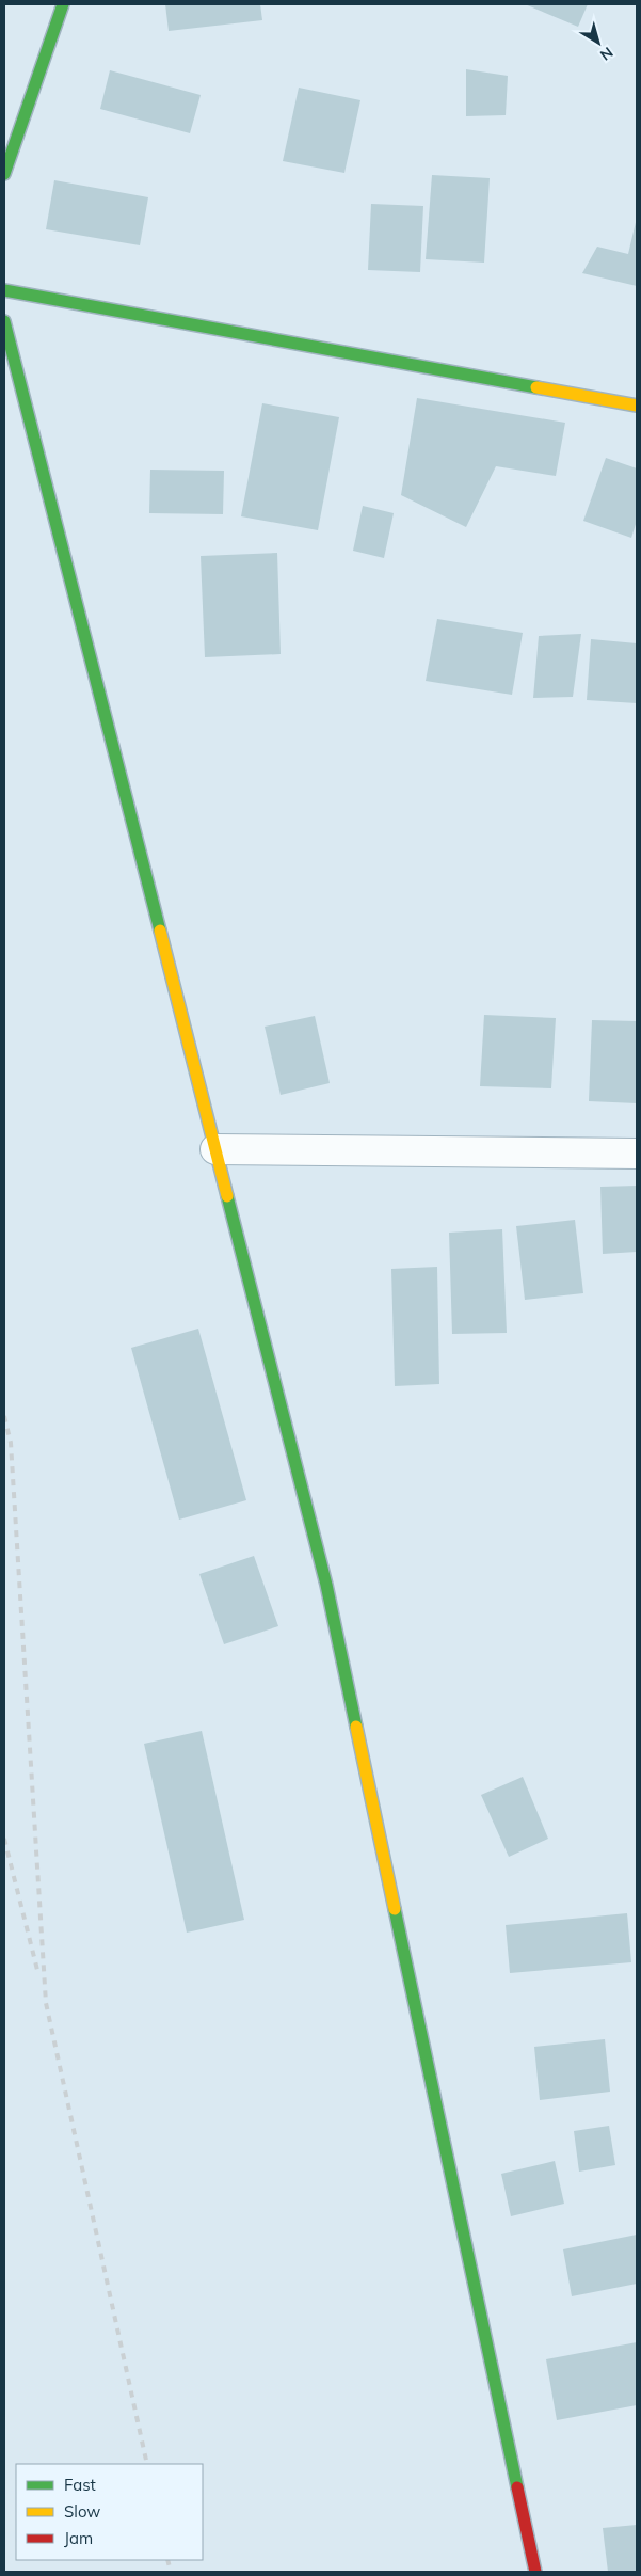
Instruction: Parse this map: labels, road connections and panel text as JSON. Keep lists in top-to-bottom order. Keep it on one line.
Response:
{"legend":["Fast","Slow","Jam"],"north":"bottom right"}
